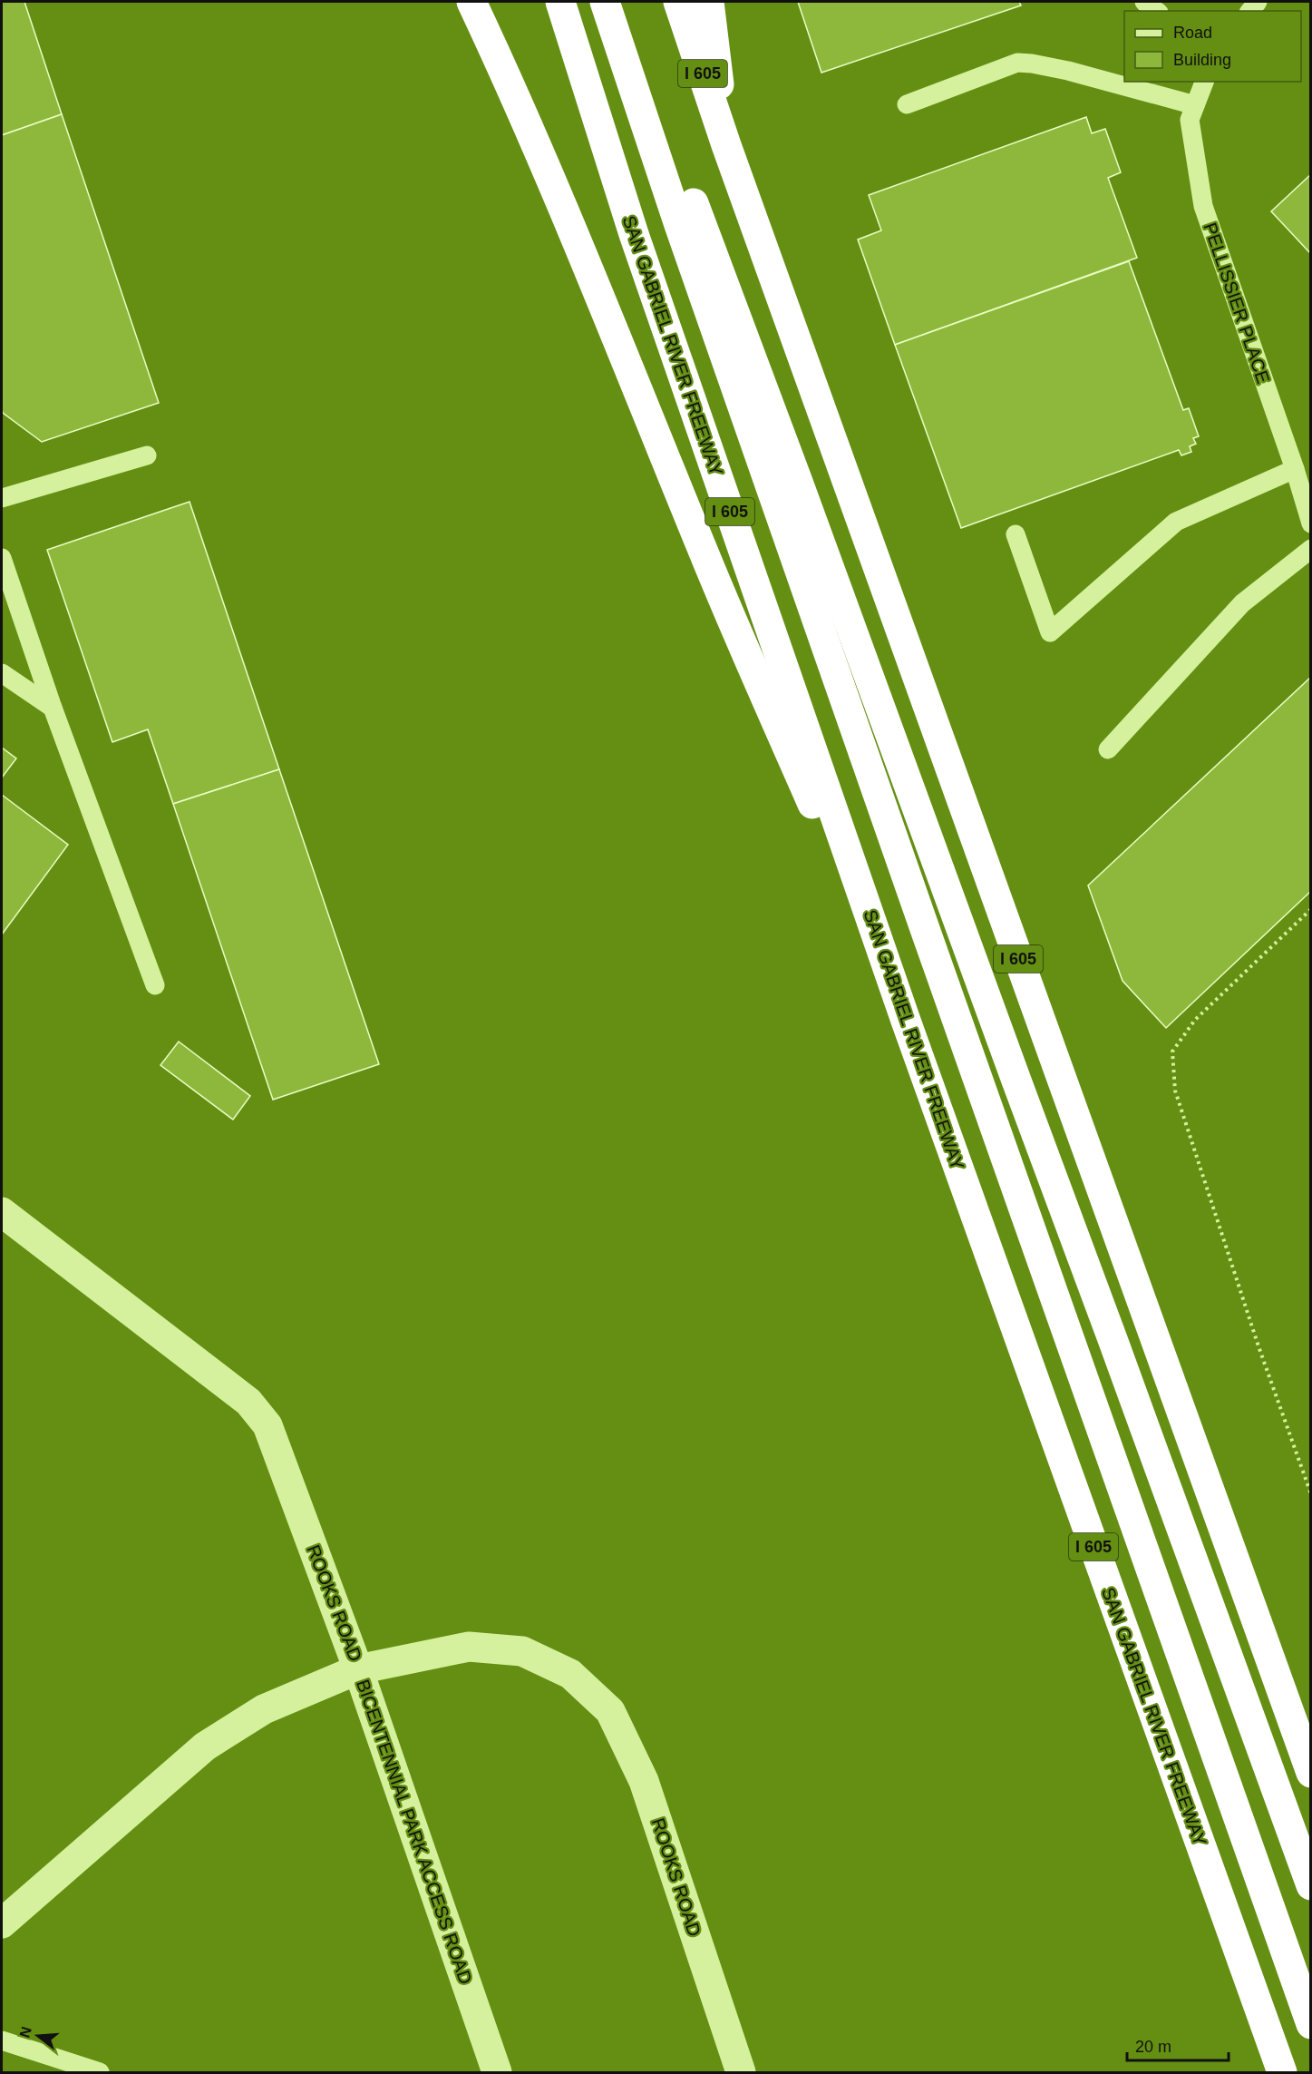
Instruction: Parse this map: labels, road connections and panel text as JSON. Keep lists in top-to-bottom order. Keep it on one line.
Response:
{"streets":{"highway":["I 605","SAN GABRIEL RIVER FREEWAY"],"street":["ROOKS ROAD","BICENTENNIAL PARK ACCESS ROAD"],"lane":["PELLISSIER PLACE"]},"crossings":[["ROOKS ROAD","BICENTENNIAL PARK ACCESS ROAD"]],"legend":["Road","Building"],"scale_bar":"20 m","north":"left"}
